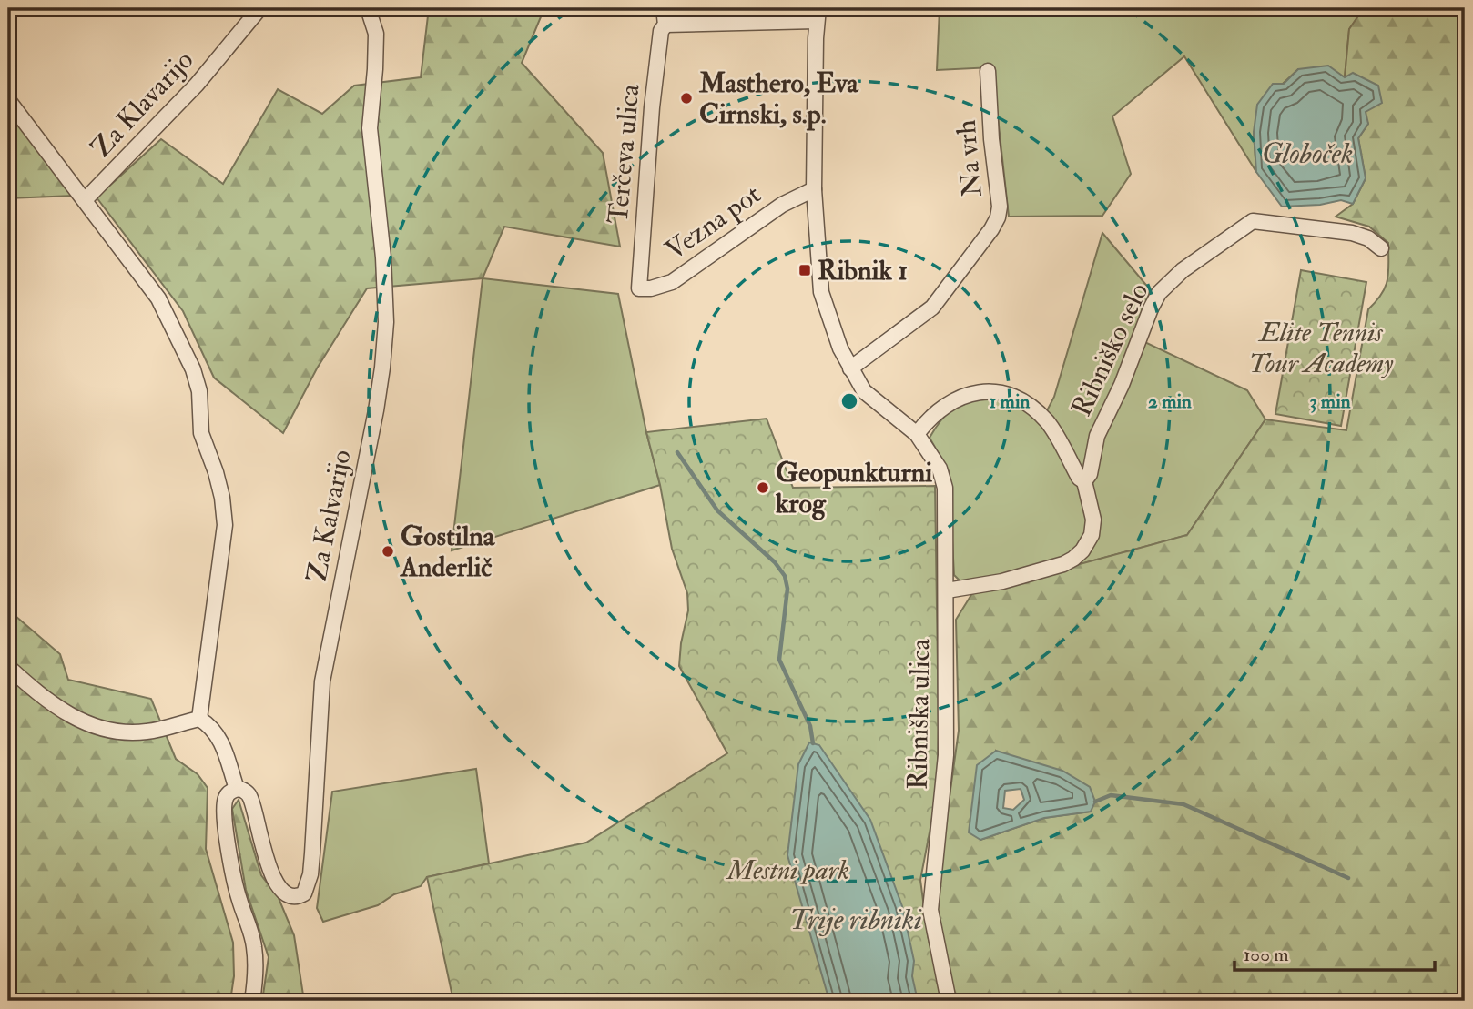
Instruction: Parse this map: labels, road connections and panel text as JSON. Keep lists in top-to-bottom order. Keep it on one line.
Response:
{"streets":{"street":["Za Klavarijo","Terčeva ulica","Na vrh","Vezna pot","Ribniško selo","Za Kalvarijo","Ribniška ulica"]},"crossings":[["Terčeva ulica","Vezna pot"],["Na vrh","Ribniška ulica"],["Vezna pot","Ribniška ulica"]],"water":["Globoček","Trije ribniki"],"parks":["Elite Tennis Tour Academy","Mestni park"],"places":{"other":["Masthero, Eva Cirnski, s.p.","Geopunkturni krog","Gostilna Anderlič"],"transit":["Ribnik 1"]},"scale_bar":"100 m","rings":["1 min","2 min","3 min"]}
